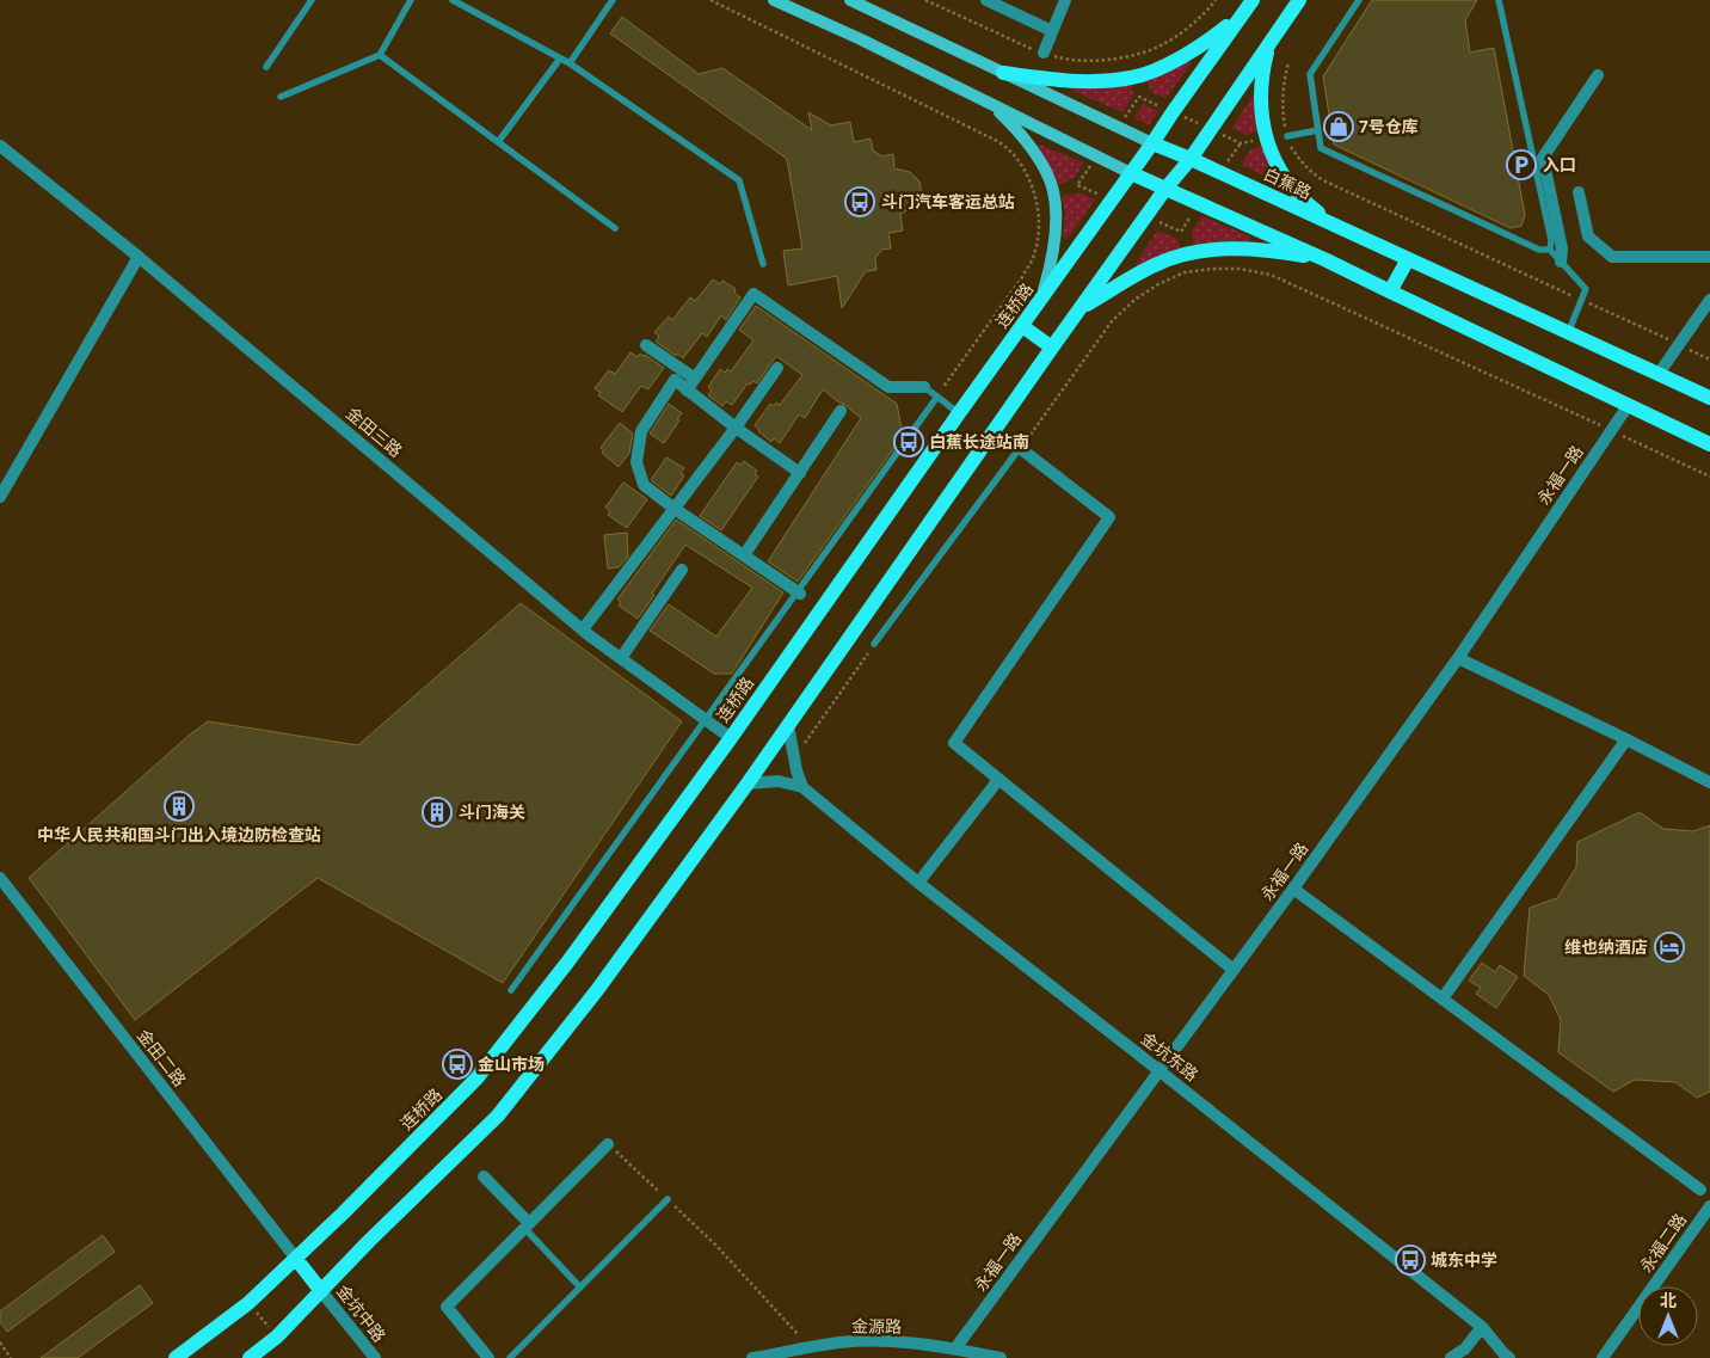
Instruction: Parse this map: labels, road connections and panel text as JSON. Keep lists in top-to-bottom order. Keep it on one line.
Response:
{"streets":{"main road":["白蕉路","连桥路"],"street":["金田三路","永福一路","金坑东路","金田二路","永福二路","金坑中路","金源路"]},"crossings":[["白蕉路","连桥路"],["连桥路","金田三路"],["连桥路","金田二路"],["永福一路","金坑东路"],["永福一路","金源路"]],"places":{"shop":["7号仓库"],"parking":["入口"],"bus stop":["斗门汽车客运总站","白蕉长途站南","金山市场","城东中学"],"building":["中华人民共和国斗门出入境边防检查站","斗门海关"],"hotel":["维也纳酒店"]},"north":"top"}
